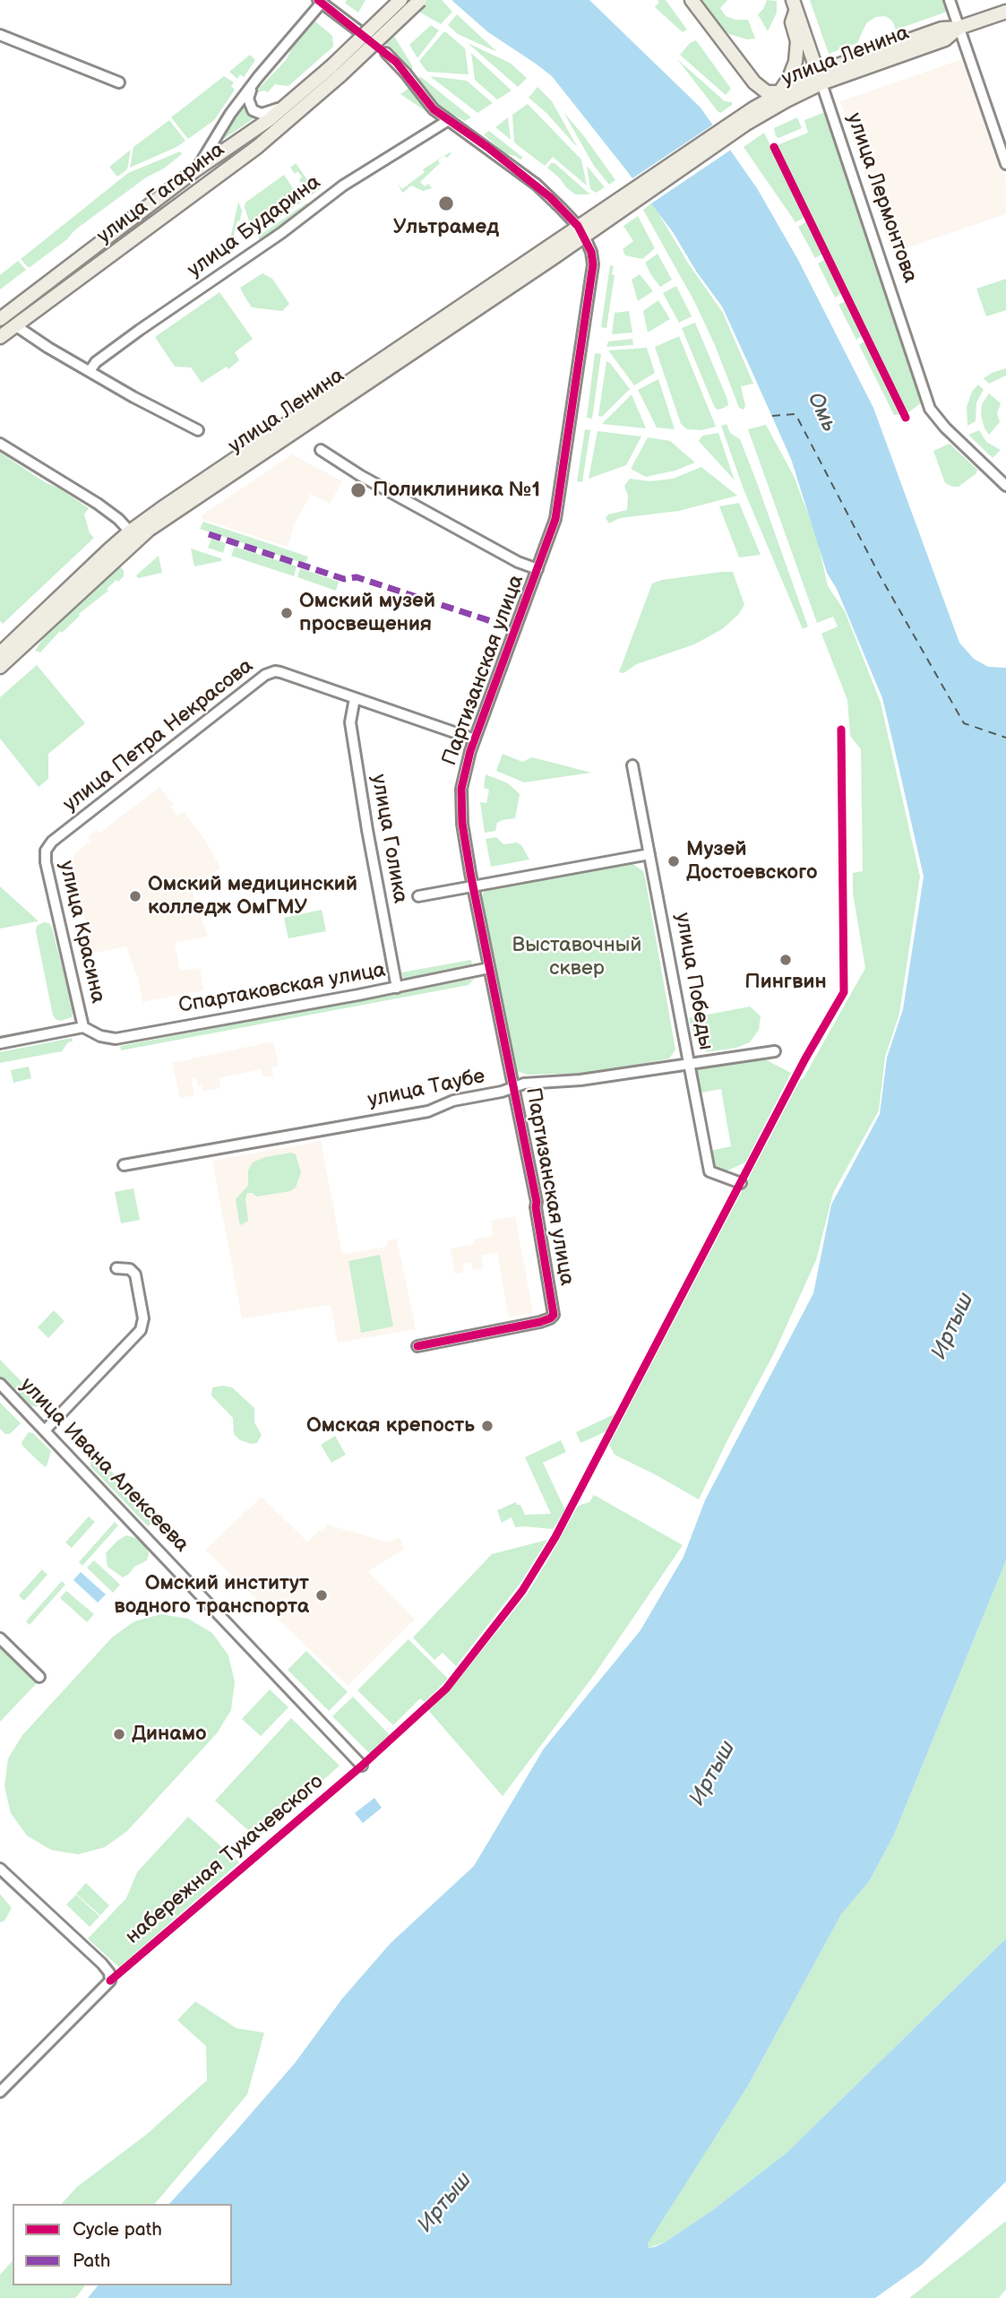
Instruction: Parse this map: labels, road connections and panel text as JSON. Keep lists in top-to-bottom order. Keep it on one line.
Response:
{"streets":{"main road":["улица Ленина","улица Гагарина","улица Лермонтова"],"street":["улица Бударина","Партизанская улица","улица Петра Некрасова","улица Голика","улица Красина","улица Победы","Спартаковская улица","улица Таубе","улица Ивана Алексеева"],"cycle path":["набережная Тухачевского"]},"crossings":[["улица Ленина","улица Лермонтова"],["улица Ленина","Партизанская улица"],["Партизанская улица","улица Петра Некрасова"],["Партизанская улица","Спартаковская улица"],["Партизанская улица","улица Таубе"],["улица Петра Некрасова","улица Голика"],["улица Петра Некрасова","улица Красина"],["улица Голика","Спартаковская улица"],["улица Красина","Спартаковская улица"],["улица Победы","улица Таубе"]],"water":["Омь","Иртыш"],"parks":["Выставочный сквер"],"places":["Ультрамед","Поликлиника №1","Омский музей просвещения","Музей Достоевского","Омский медицинский колледж ОмГМУ","Пингвин","Омская крепость","Омский институт водного транспорта","Динамо"],"legend":["Cycle path","Path"]}
